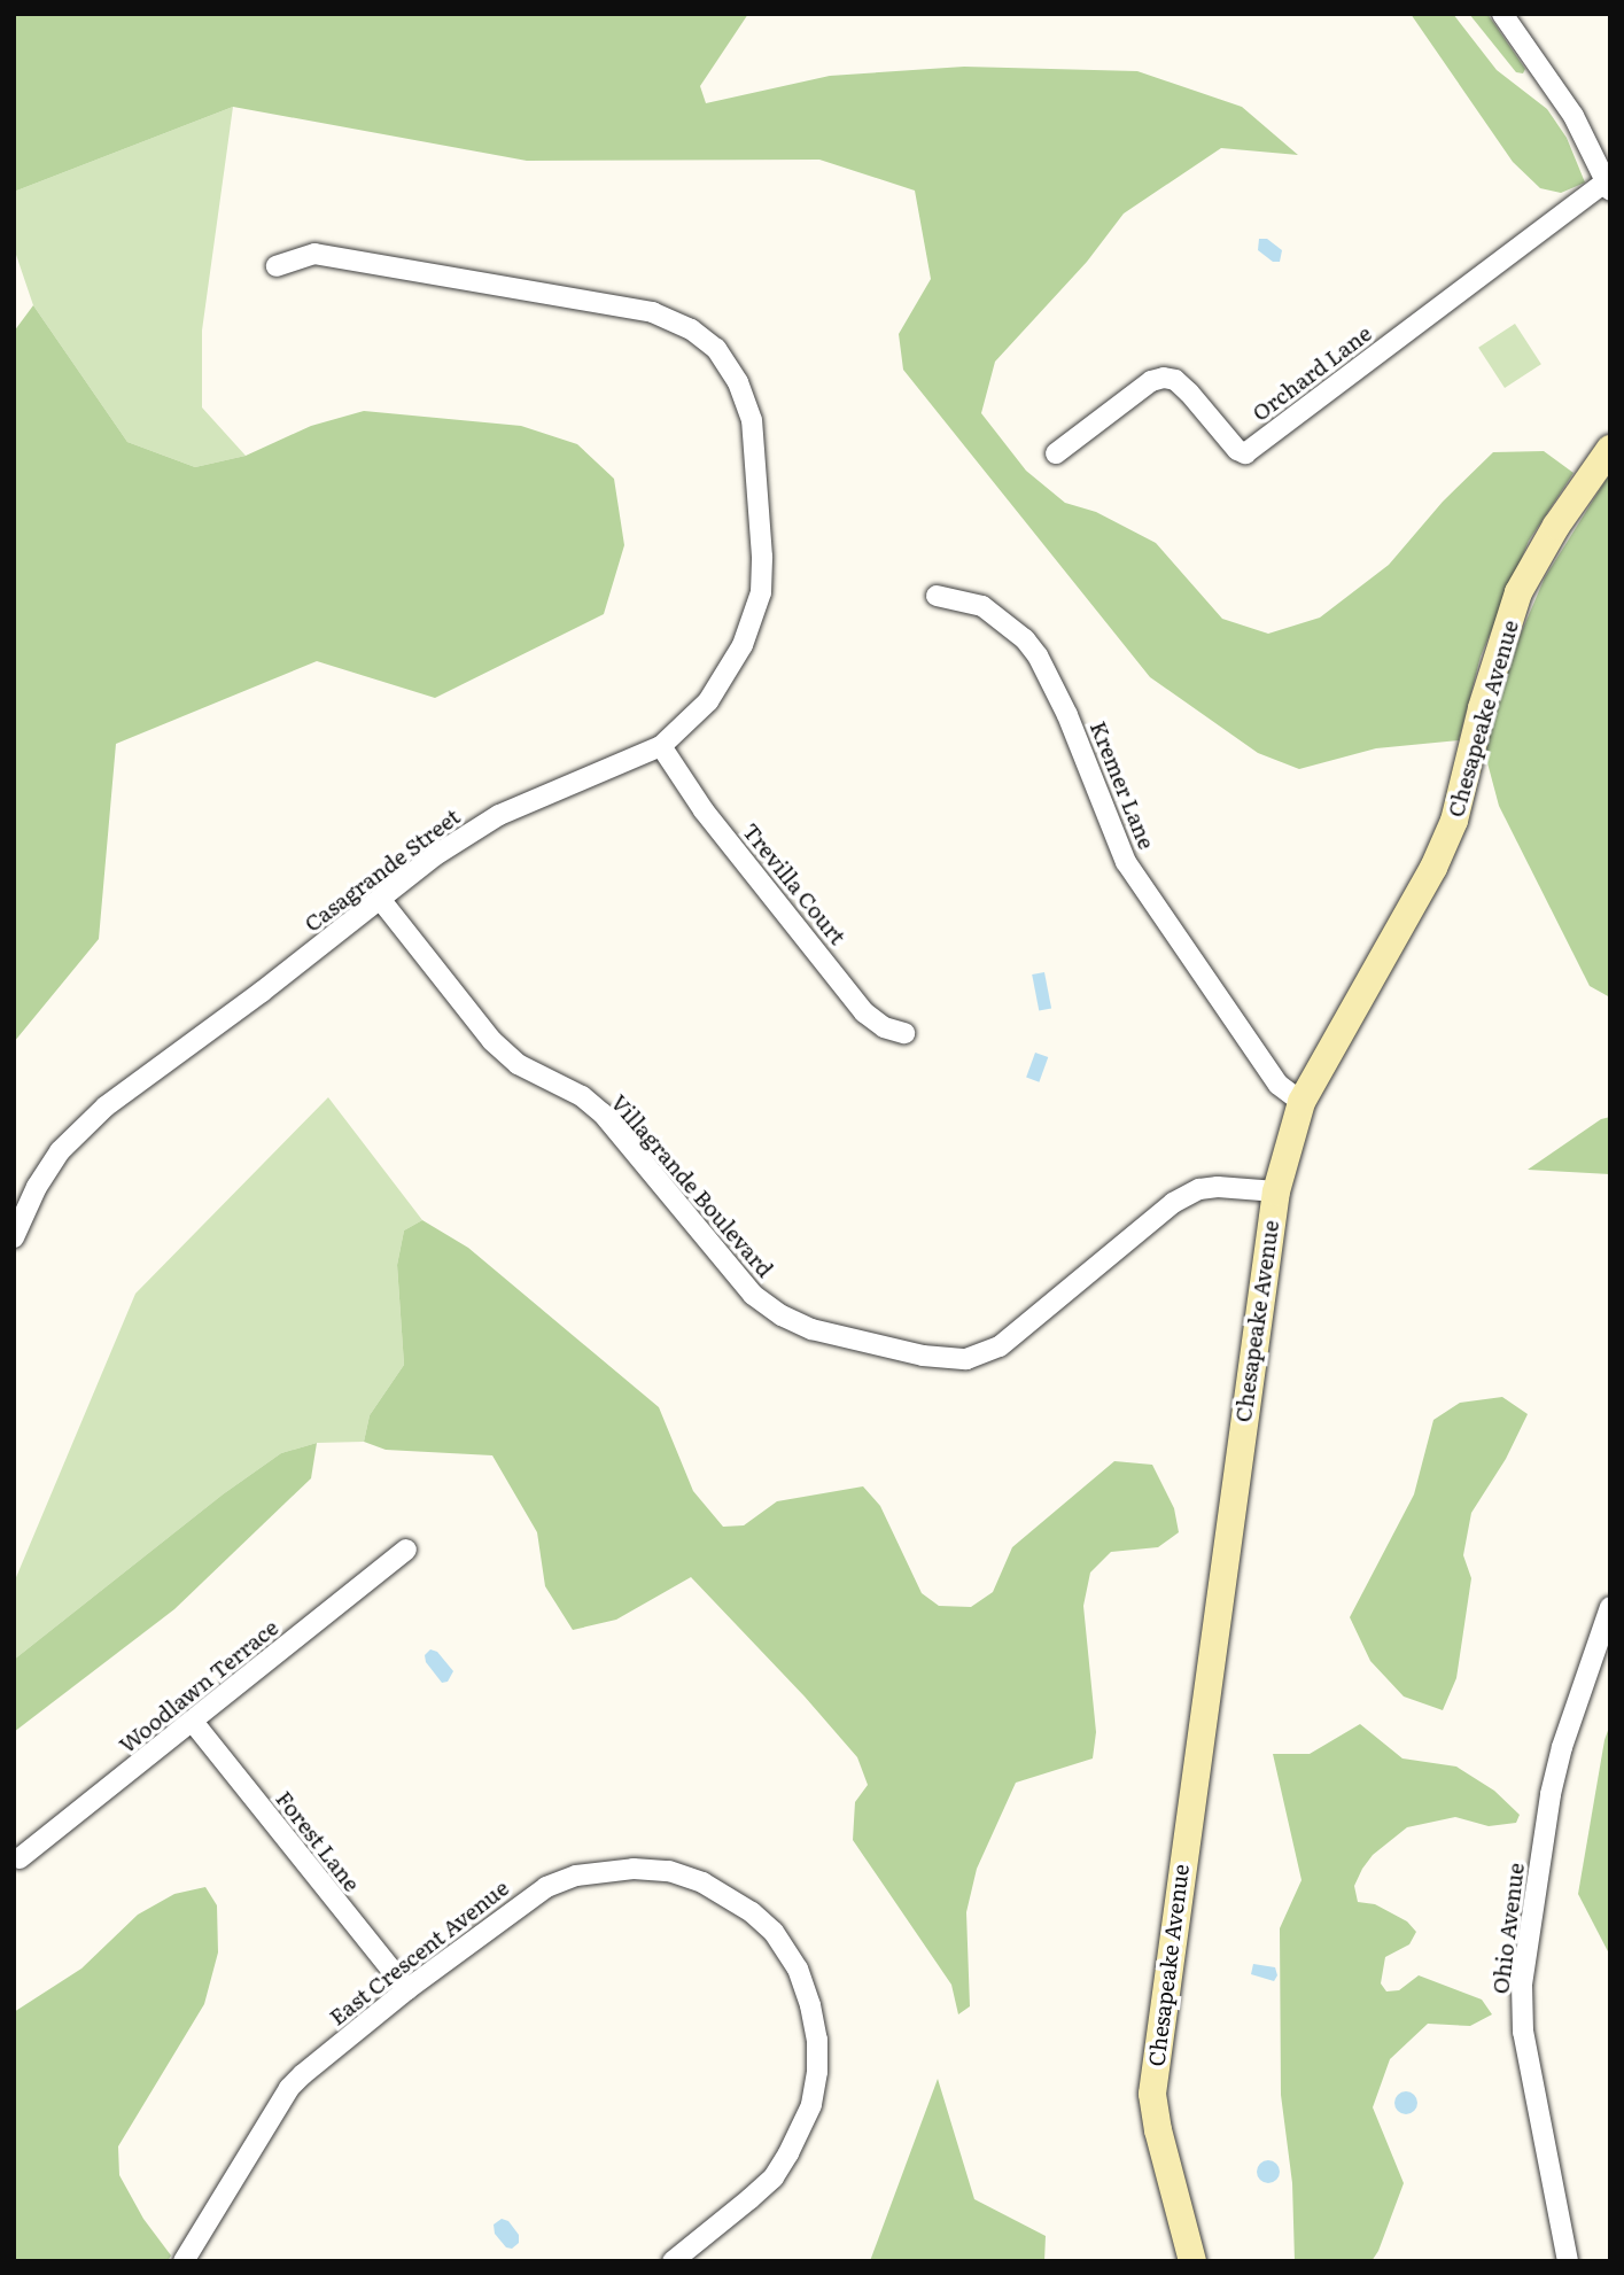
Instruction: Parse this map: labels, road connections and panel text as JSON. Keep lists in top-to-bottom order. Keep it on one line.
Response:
{"streets":{"street":["Orchard Lane","Chesapeake Avenue","Kremer Lane","Casagrande Street","Trevilla Court","Villagrande Boulevard","Woodlawn Terrace","Forest Lane","Ohio Avenue","East Crescent Avenue"]},"crossings":[["Chesapeake Avenue","Kremer Lane"],["Chesapeake Avenue","Villagrande Boulevard"],["Casagrande Street","Trevilla Court"],["Casagrande Street","Villagrande Boulevard"],["Woodlawn Terrace","Forest Lane"],["Forest Lane","East Crescent Avenue"]]}
